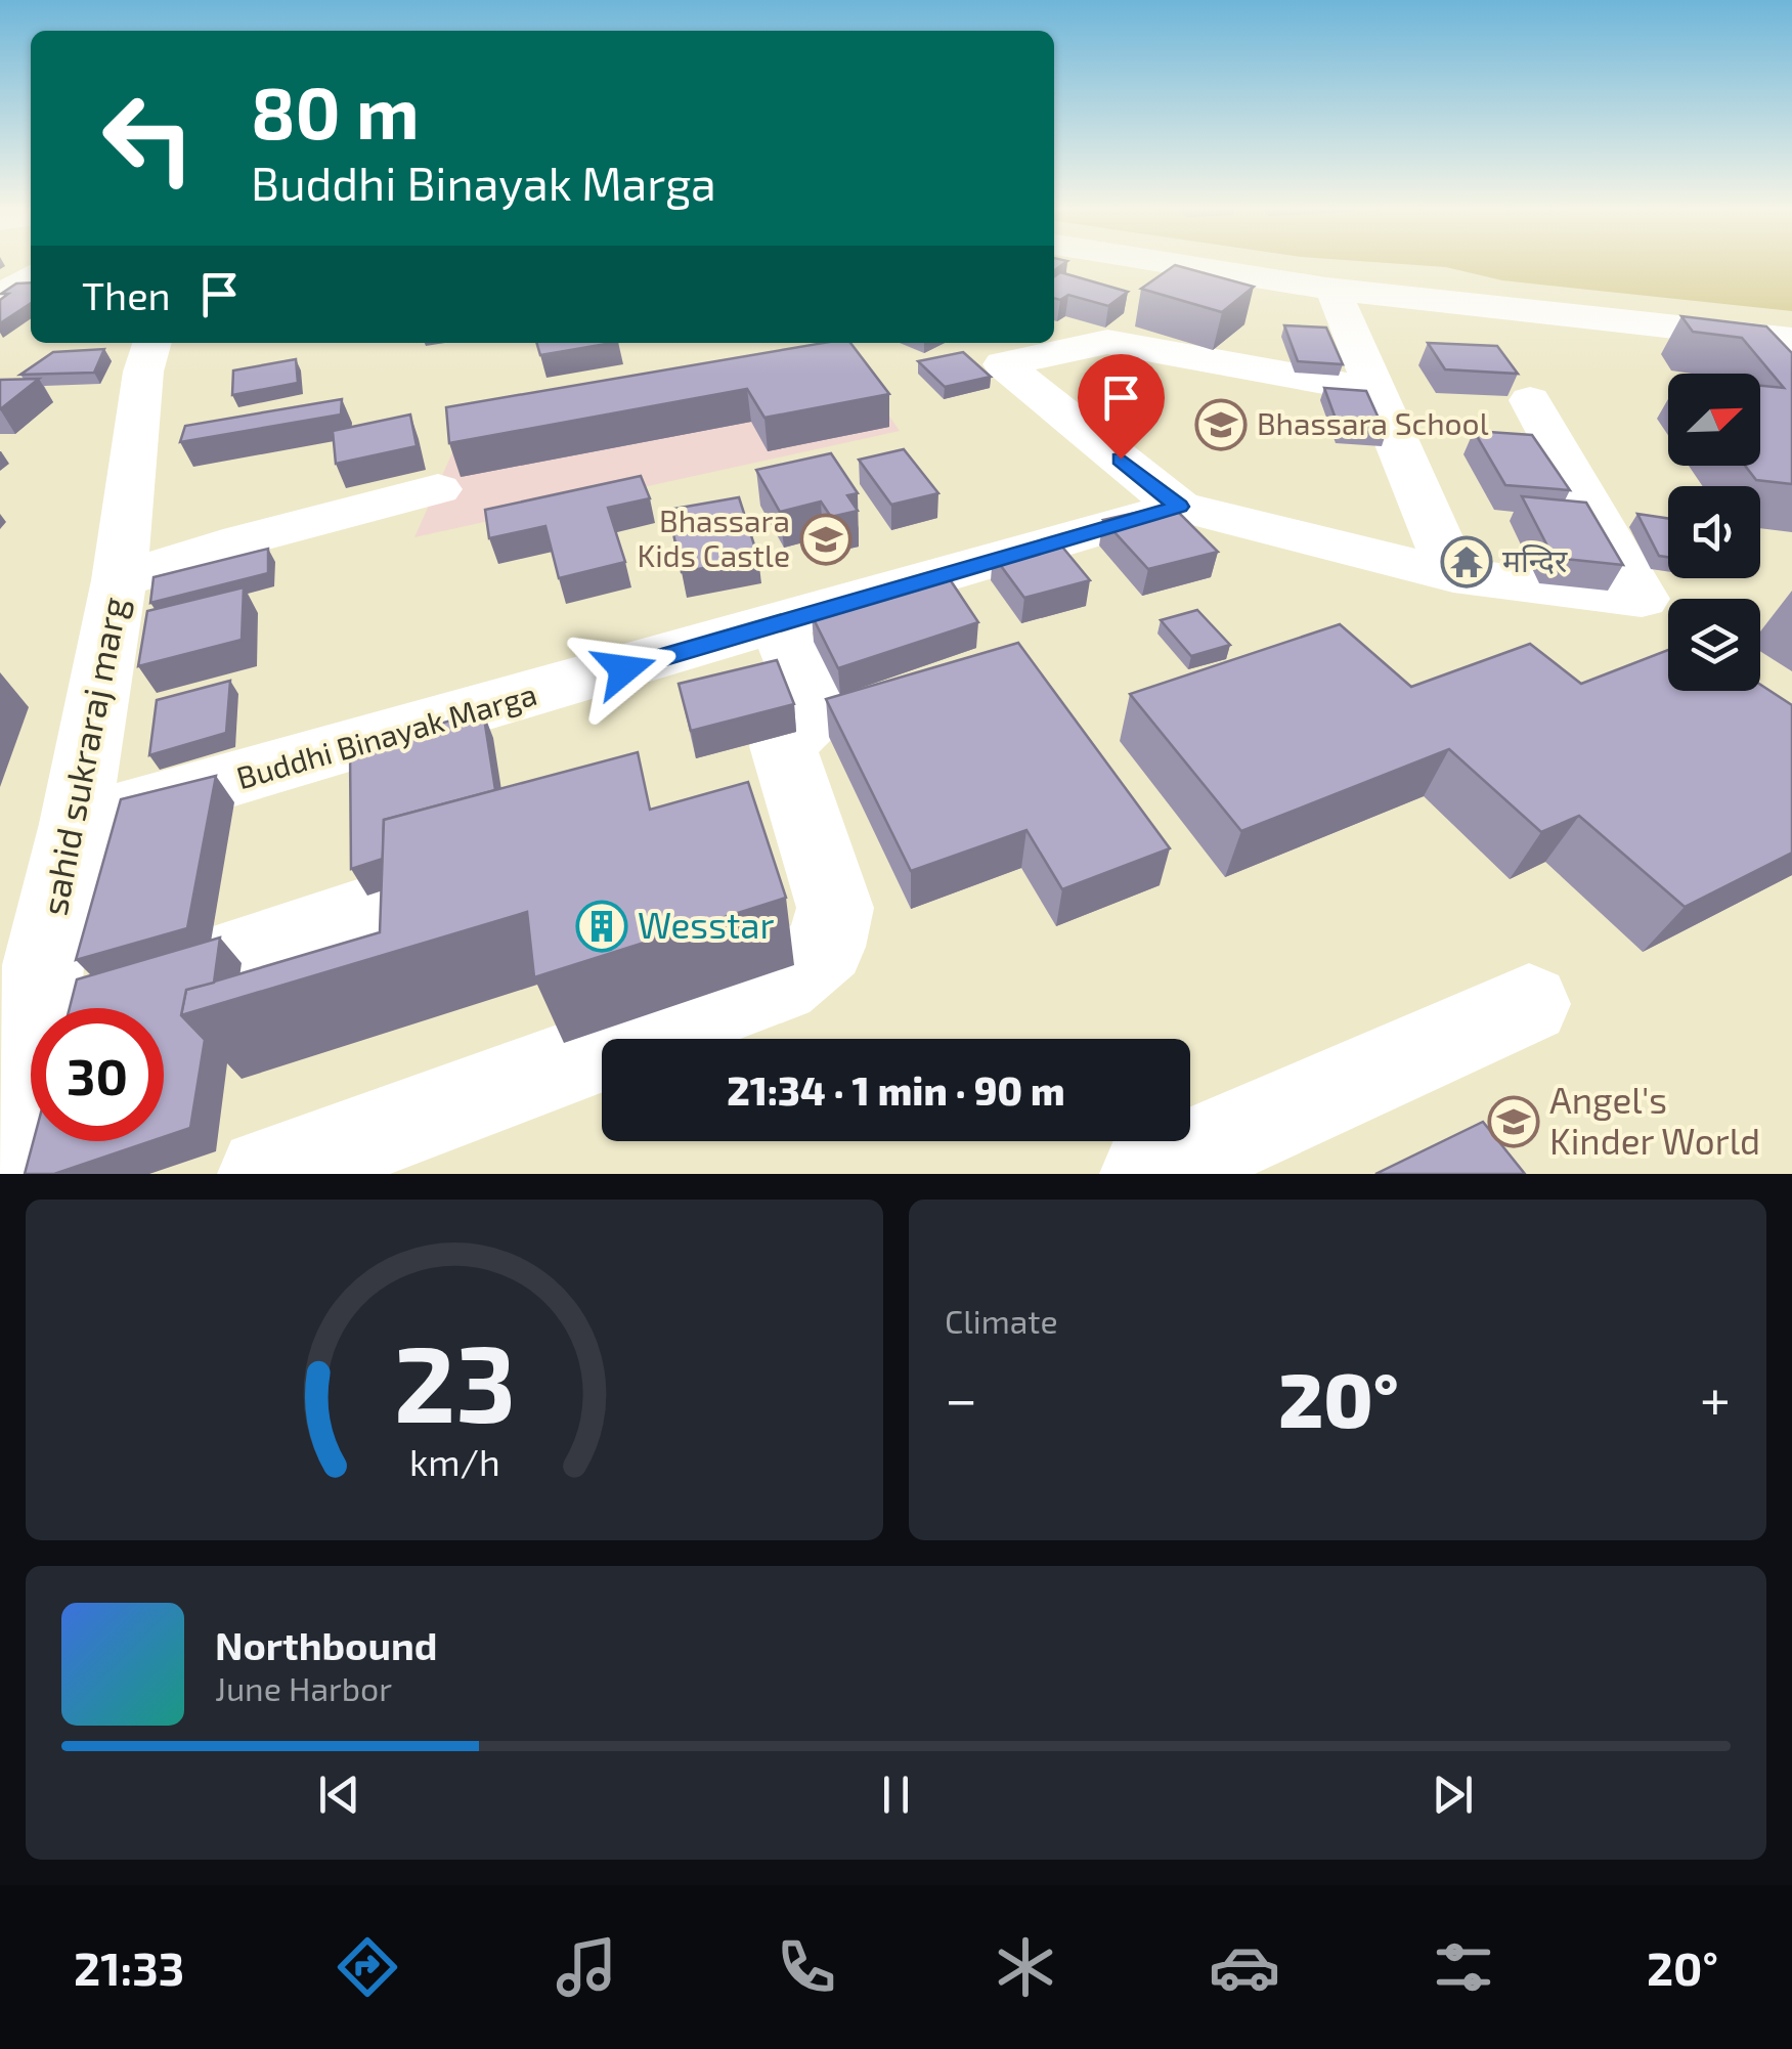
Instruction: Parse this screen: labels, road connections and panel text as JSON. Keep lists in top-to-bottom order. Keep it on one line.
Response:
{"streets":{"street":["Buddhi Binayak Marga","sahid sukraraj marg"]},"crossings":[["Buddhi Binayak Marga","sahid sukraraj marg"]],"places":{"school or university":["Bhassara School","Bhassara Kids Castle","Angel's Kinder World"],"temple":["मन्दिर"],"building":["Wesstar"]},"north":"top right","page":{"turn":["80 m","Buddhi Binayak Marga"],"then":"Then","limit":"30","trip":"21:34 · 1 min · 90 m","tile":"Climate","heat":["−","20°","+"],"song":["Northbound","June Harbor"],"tabs":["21:33","20°"],"gauge":["23","km/h"]}}
